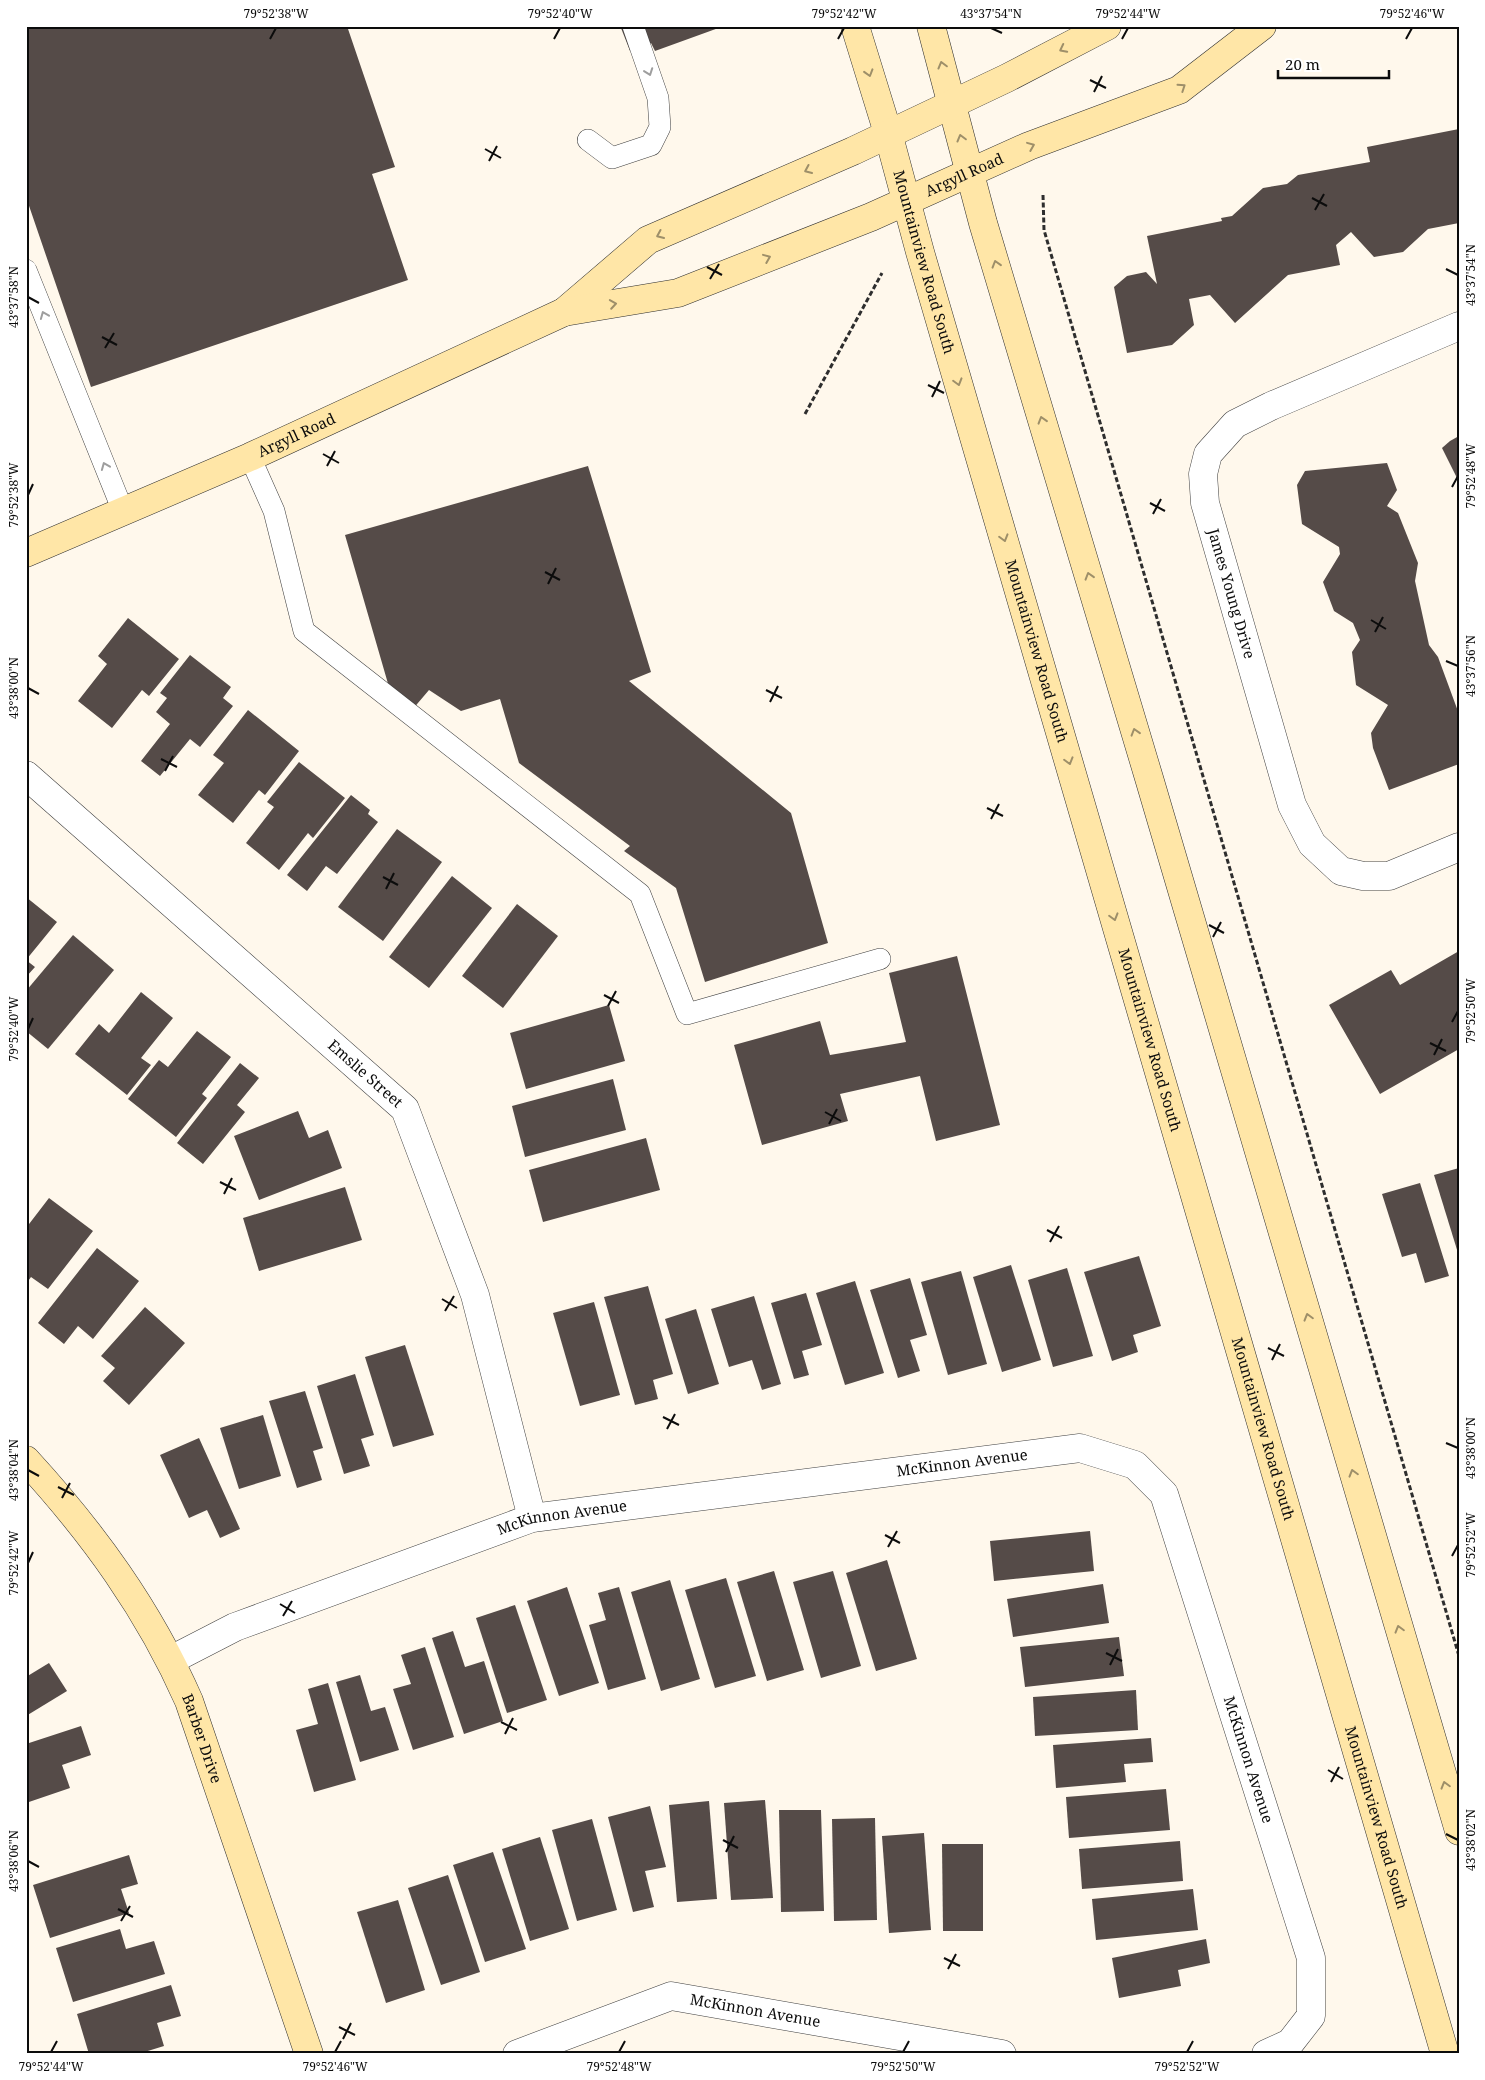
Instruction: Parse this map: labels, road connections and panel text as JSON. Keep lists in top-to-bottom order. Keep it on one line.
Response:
{"streets":{"main road":["Argyll Road","Mountainview Road South","Barber Drive"],"street":["James Young Drive","Emslie Street","McKinnon Avenue"]},"crossings":[["Argyll Road","Mountainview Road South"],["Emslie Street","McKinnon Avenue"],["McKinnon Avenue","Barber Drive"]],"scale_bar":"20 m","coordinates":["79°52'38\"W","79°52'40\"W","79°52'42\"W","43°37'54\"N","79°52'44\"W","79°52'46\"W","43°37'58\"N","79°52'48\"W","43°37'56\"N","43°38'00\"N","79°52'50\"W","43°38'04\"N","79°52'52\"W","43°38'02\"N","43°38'06\"N"]}
